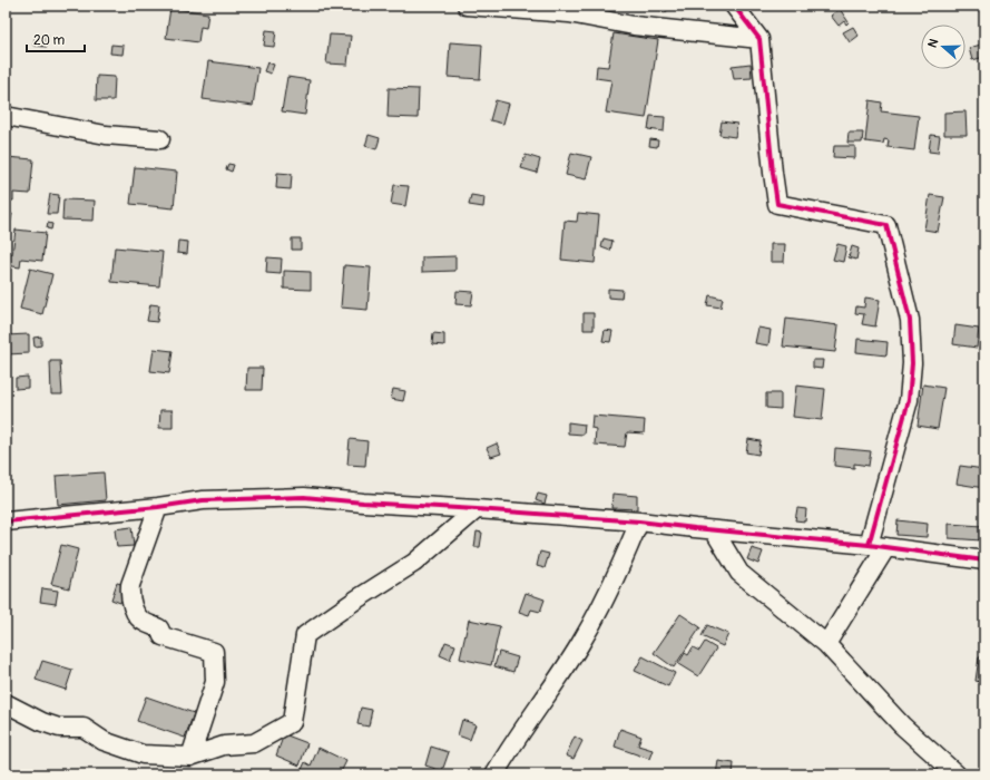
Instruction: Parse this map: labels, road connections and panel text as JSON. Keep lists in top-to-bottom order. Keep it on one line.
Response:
{"scale_bar":"20 m","north":"left"}
